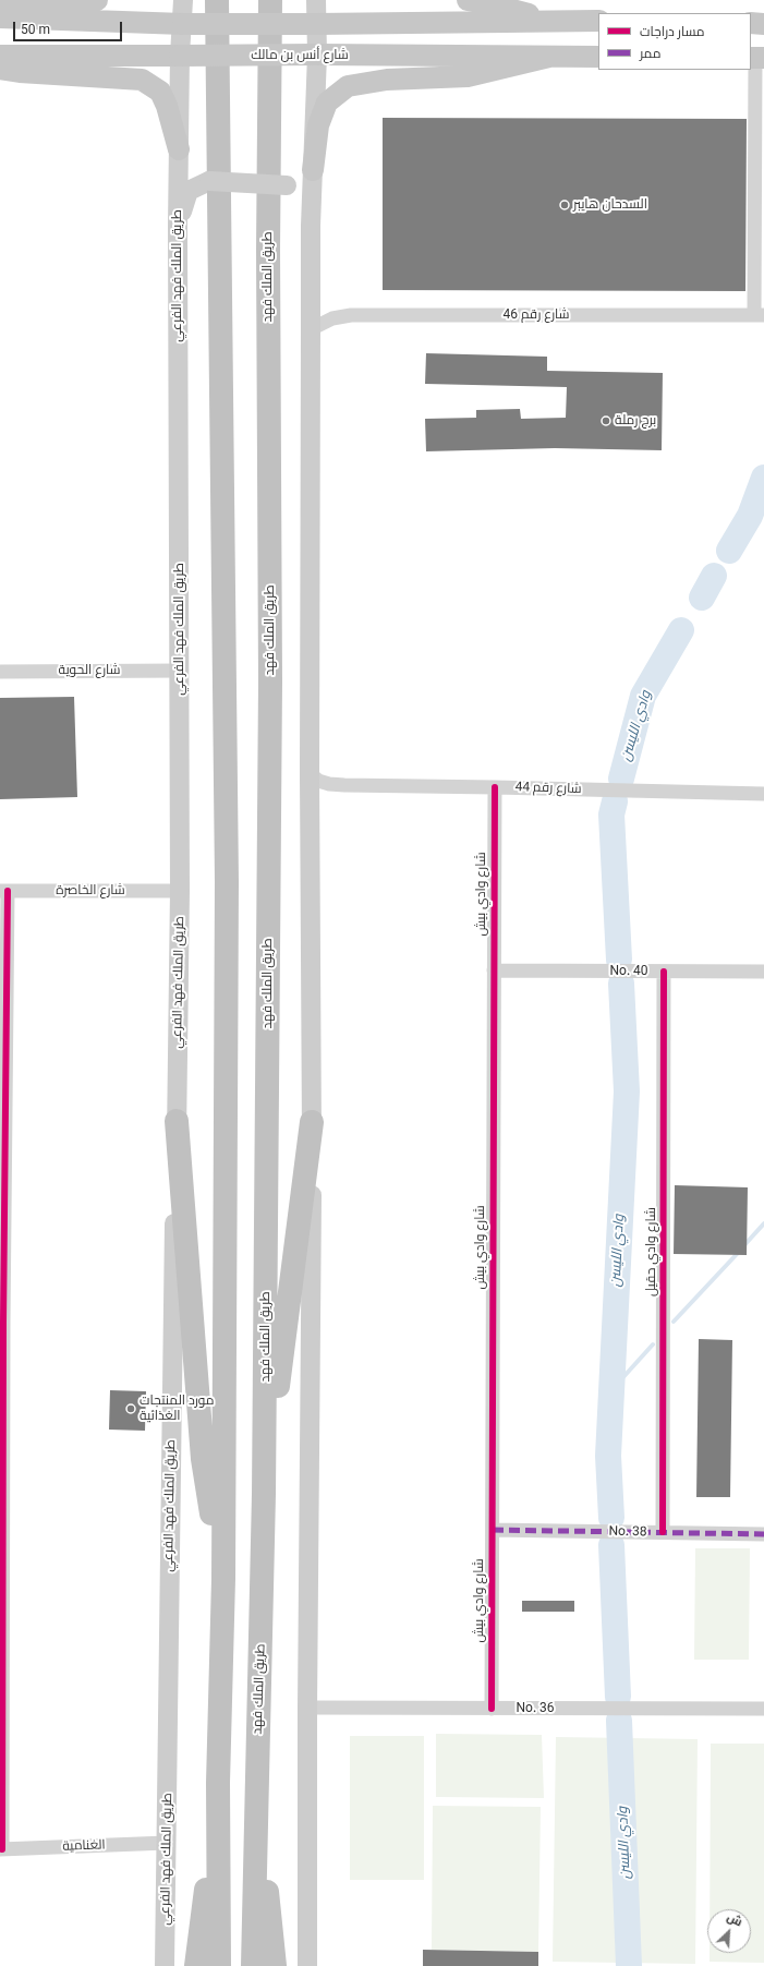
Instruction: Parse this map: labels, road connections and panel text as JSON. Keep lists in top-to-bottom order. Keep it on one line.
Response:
{"streets":{"highway":["طريق الملك فهد"],"main road":["شارع أنس بن مالك","طريق الملك فهد الفرعي"],"street":["شارع رقم 46","شارع الحوية","شارع رقم 44","شارع الخاصرة","شارع وادي بيش","No. 40","شارع وادي حقيل","No. 38","No. 36","الغنامية"]},"crossings":[["شارع أنس بن مالك","طريق الملك فهد الفرعي"],["طريق الملك فهد الفرعي","شارع الحوية"],["طريق الملك فهد الفرعي","شارع الخاصرة"],["طريق الملك فهد الفرعي","الغنامية"],["شارع رقم 44","شارع وادي بيش"],["شارع وادي بيش","No. 40"],["شارع وادي بيش","No. 38"],["شارع وادي بيش","No. 36"],["No. 40","شارع وادي حقيل"],["شارع وادي حقيل","No. 38"]],"water":["وادي الليسن"],"places":["السدحان هايبر","برج رملة","مورد المنتجات الغذائية"],"legend":["مسار دراجات","ممر"],"scale_bar":"50 m","north":"top right"}
